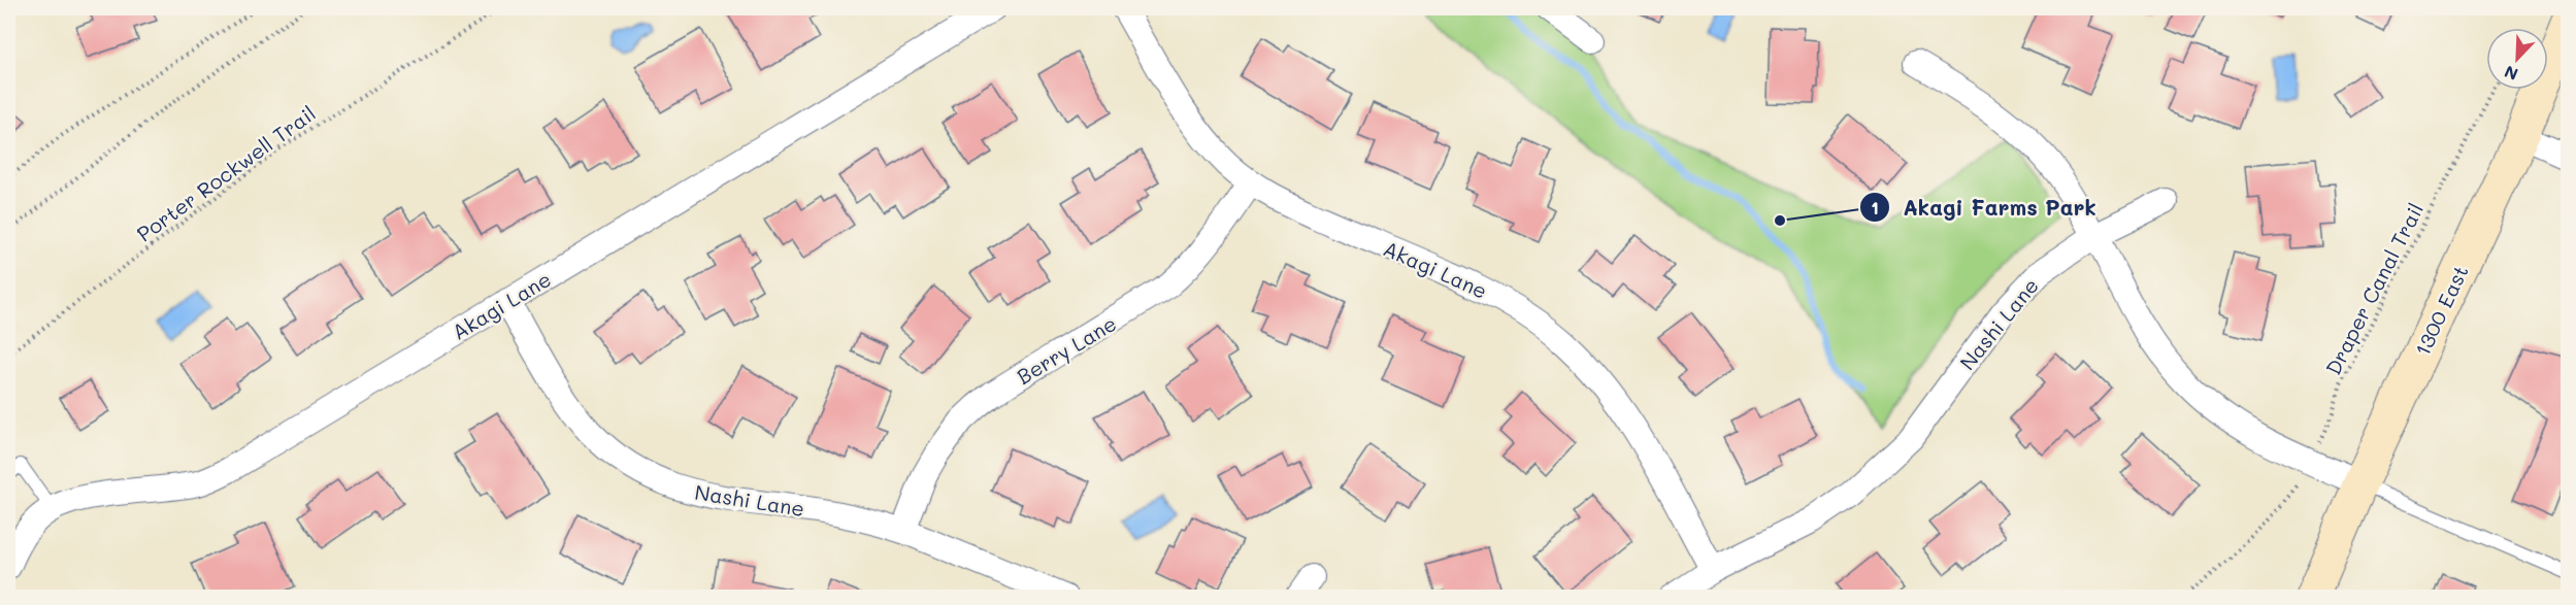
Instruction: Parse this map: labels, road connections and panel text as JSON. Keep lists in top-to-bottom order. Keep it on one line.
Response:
{"streets":{"main road":["1300 East"],"street":["Akagi Lane","Nashi Lane","Berry Lane"],"path":["Porter Rockwell Trail","Draper Canal Trail"]},"crossings":[["Akagi Lane","Nashi Lane"],["Akagi Lane","Berry Lane"],["Nashi Lane","Berry Lane"]],"places":["Akagi Farms Park"],"north":"bottom left"}
